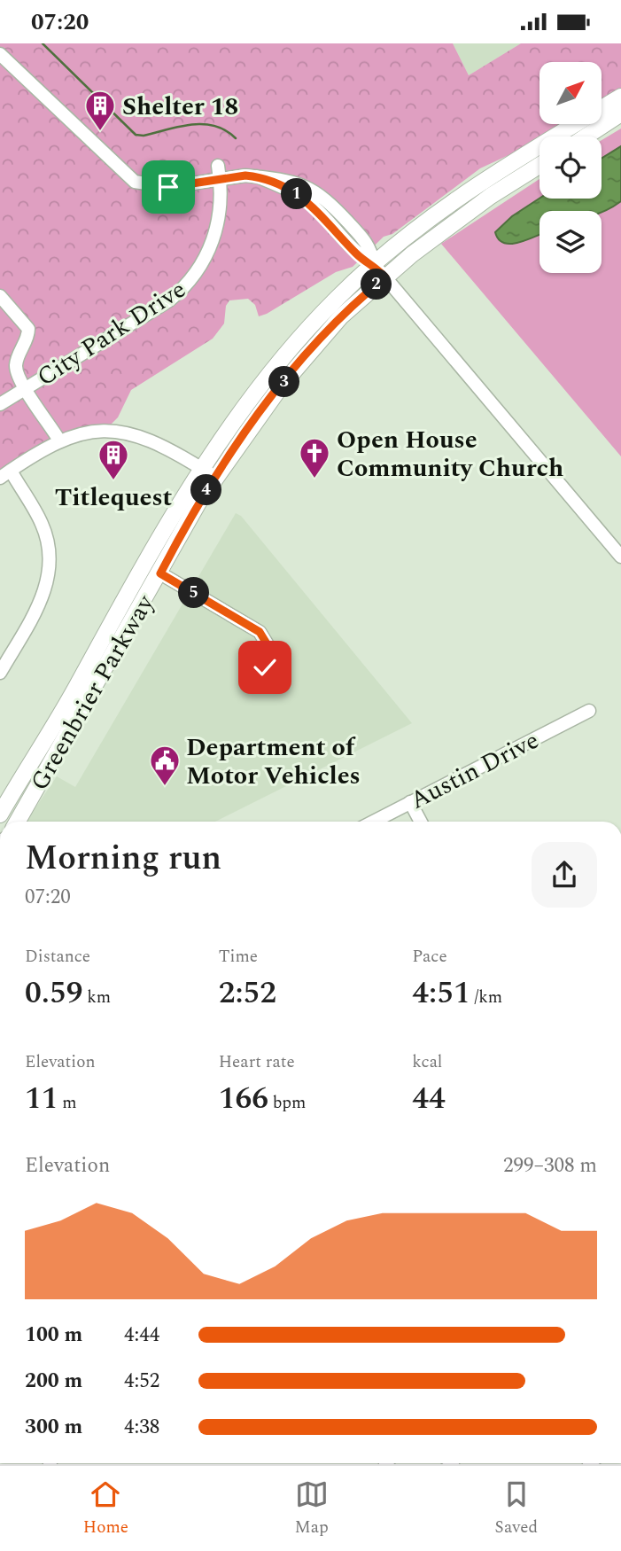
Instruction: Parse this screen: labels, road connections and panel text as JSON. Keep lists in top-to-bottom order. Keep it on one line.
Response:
{"streets":{"main road":["Greenbrier Parkway"],"street":["City Park Drive","Austin Drive"]},"places":{"building":["Shelter 18","Titlequest"],"church":["Open House Community Church"],"public building":["Department of Motor Vehicles"]},"north":"top right","page":{"status":"07:20","pins":["1","2","3","4","5"],"heading":["Morning run","07:20"],"stats":[["Distance","0.59 km"],["Time","2:52"],["Pace","4:51 /km"],["Elevation","11 m"],["Heart rate","166 bpm"],["kcal","44"]],"chart":["Elevation","299–308 m"],"list":[{"name":"100 m","note":"4:44"},{"name":"200 m","note":"4:52"},{"name":"300 m","note":"4:38"}],"tabs":["Home","Map","Saved"]}}
